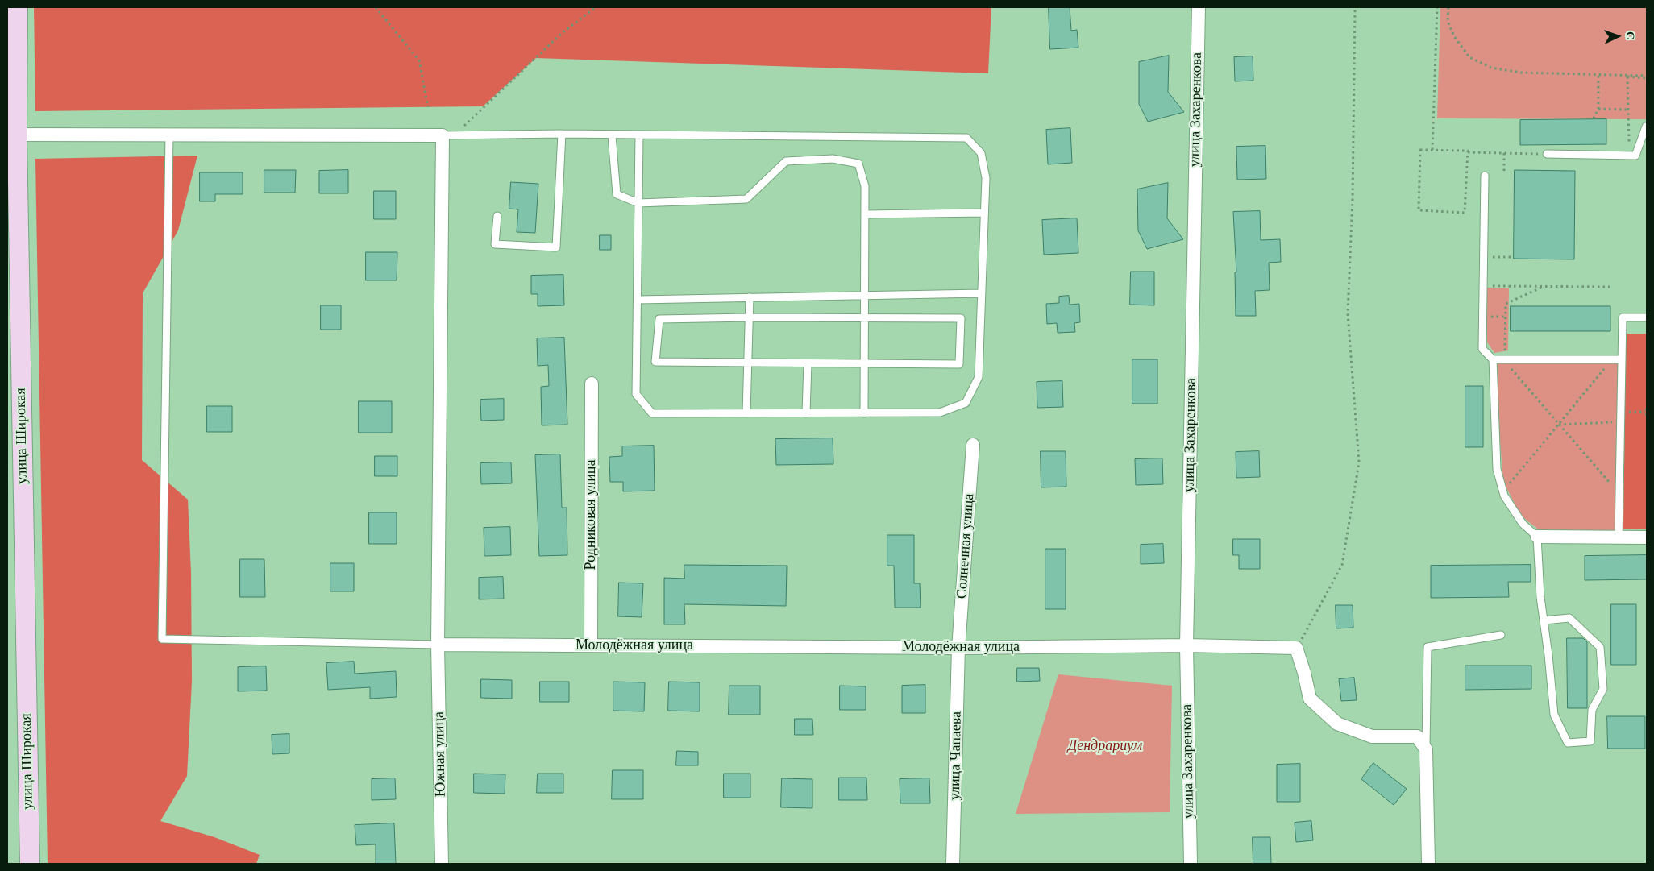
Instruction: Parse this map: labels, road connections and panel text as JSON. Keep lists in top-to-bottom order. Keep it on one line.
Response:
{"streets":{"main road":["улица Широкая"],"street":["улица Захаренкова","Родниковая улица","Солнечная улица","Молодёжная улица","Южная улица","улица Чапаева"]},"crossings":[["улица Захаренкова","Молодёжная улица"],["Родниковая улица","Молодёжная улица"],["Солнечная улица","Молодёжная улица"],["Солнечная улица","улица Чапаева"],["Молодёжная улица","Южная улица"],["Молодёжная улица","улица Чапаева"]],"parks":["Дендрариум"],"north":"right"}
